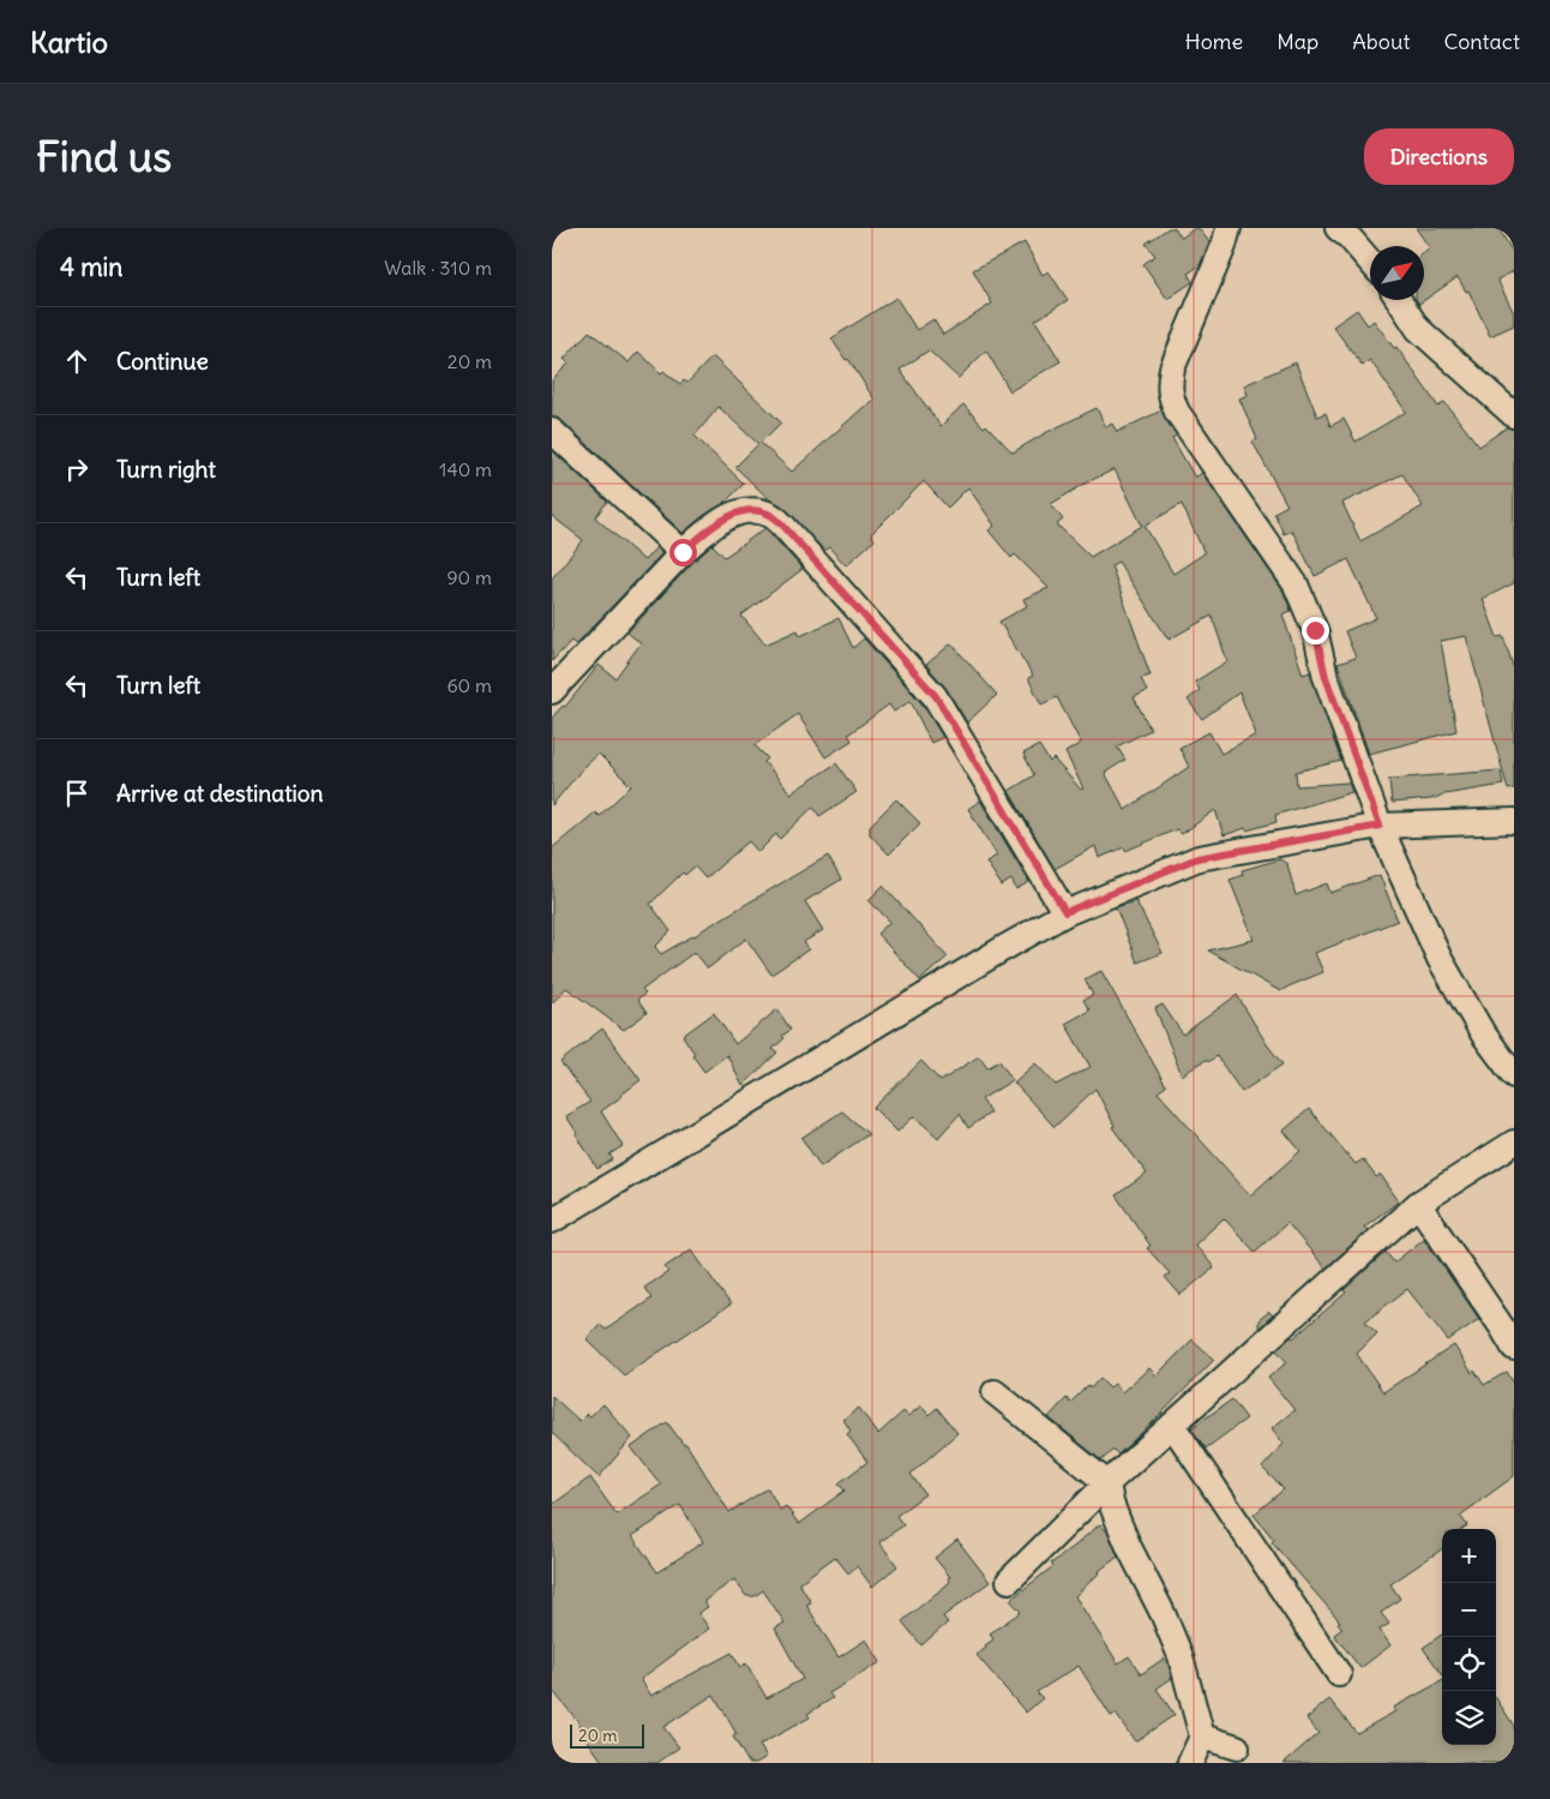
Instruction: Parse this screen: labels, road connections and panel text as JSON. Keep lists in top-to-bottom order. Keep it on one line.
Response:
{"scale_bar":"20 m","north":"top right","page":{"header":"Kartio","nav":["Home","Map","About","Contact"],"buttons":"Directions","title":"Find us","heading":["4 min","Walk · 310 m"],"list":[["Continue","20 m"],["Turn right","140 m"],["Turn left","90 m"],["Turn left","60 m"],"Arrive at destination"],"map_buttons":["+","−"],"scale":"20 m"}}
